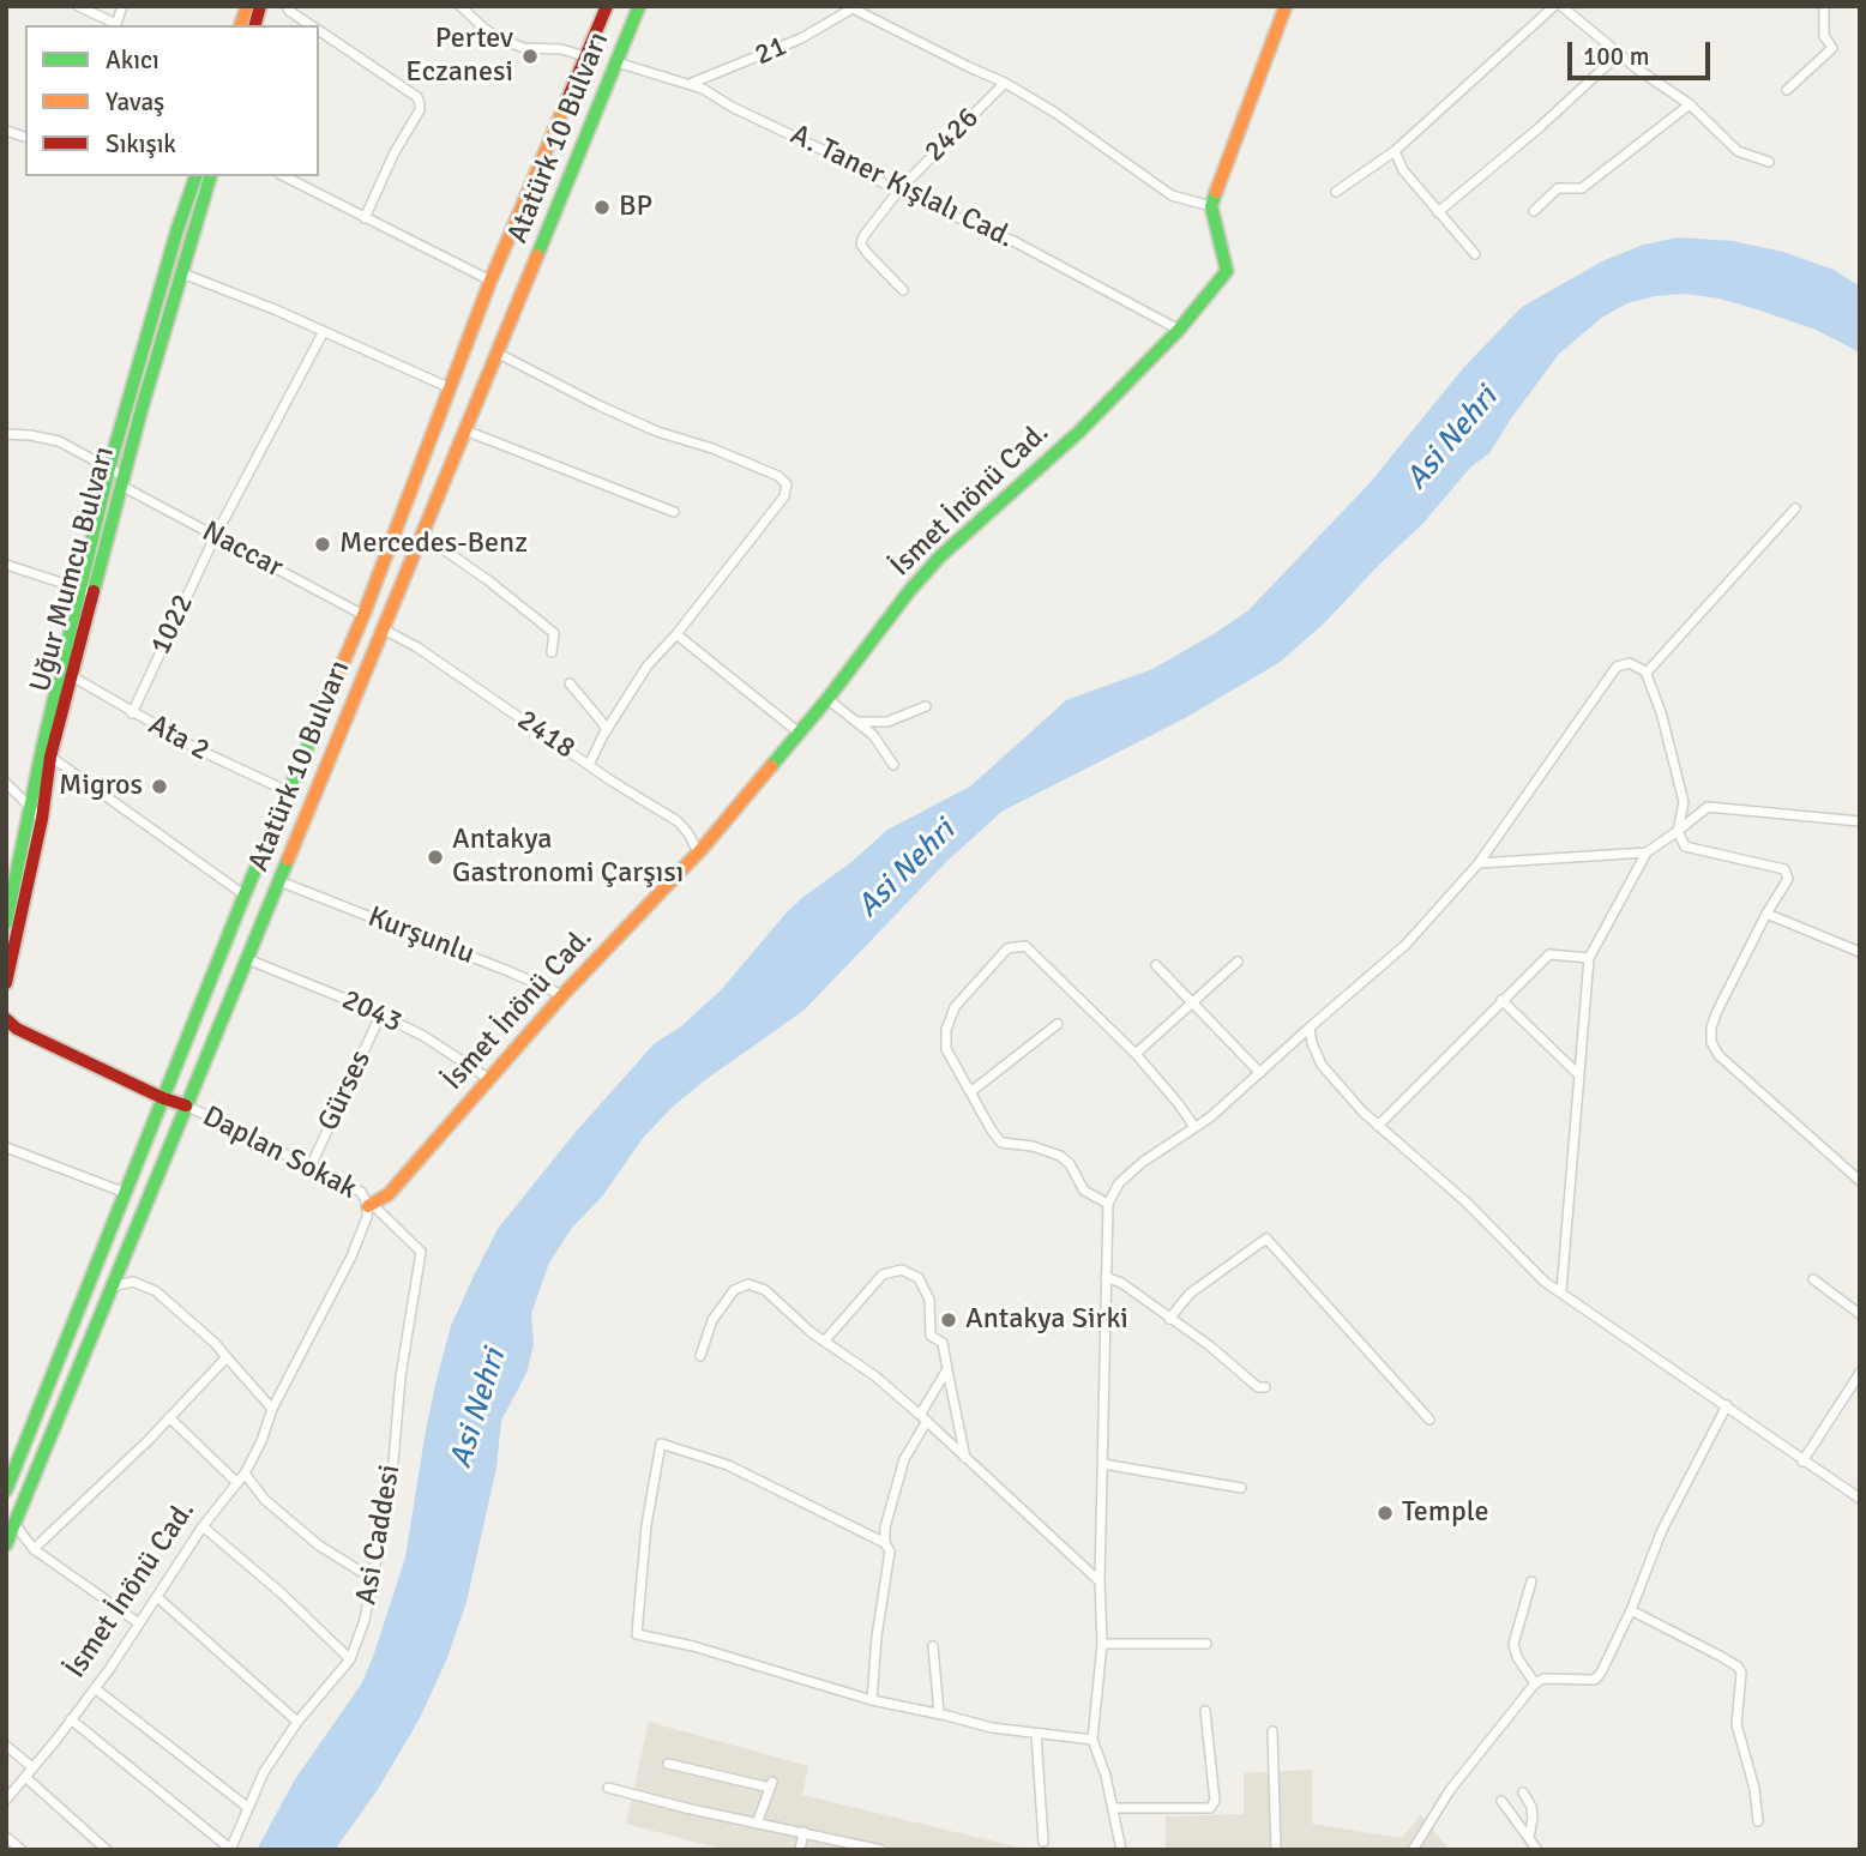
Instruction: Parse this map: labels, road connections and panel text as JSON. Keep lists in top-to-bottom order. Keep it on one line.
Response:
{"streets":{"main road":["Atatürk 10 Bulvarı","İsmet İnönü Cad.","Uğur Mumcu Bulvarı"],"street":["21","2426","A. Taner Kışlalı Cad.","Naccar","1022","2418","Ata 2","Kurşunlu","2043","Gürses","Daplan Sokak","Asi Caddesi"]},"crossings":[["21","A. Taner Kışlalı Cad."],["2426","A. Taner Kışlalı Cad."],["Atatürk 10 Bulvarı","A. Taner Kışlalı Cad."],["Atatürk 10 Bulvarı","Naccar"],["Atatürk 10 Bulvarı","2418"],["Atatürk 10 Bulvarı","Ata 2"],["Atatürk 10 Bulvarı","Kurşunlu"],["Atatürk 10 Bulvarı","2043"],["Atatürk 10 Bulvarı","Daplan Sokak"],["A. Taner Kışlalı Cad.","İsmet İnönü Cad."],["İsmet İnönü Cad.","2418"],["İsmet İnönü Cad.","Kurşunlu"],["İsmet İnönü Cad.","2043"],["İsmet İnönü Cad.","Daplan Sokak"],["İsmet İnönü Cad.","Asi Caddesi"],["Naccar","Uğur Mumcu Bulvarı"],["Naccar","1022"],["Uğur Mumcu Bulvarı","Ata 2"],["1022","Ata 2"],["2043","Gürses"],["Gürses","Daplan Sokak"],["Daplan Sokak","Asi Caddesi"]],"water":["Asi Nehri"],"places":["Pertev Eczanesi","BP","Mercedes-Benz","Migros","Antakya Gastronomi Çarşısı","Antakya Sirki","Temple"],"legend":["Akıcı","Yavaş","Sıkışık"],"scale_bar":"100 m"}
